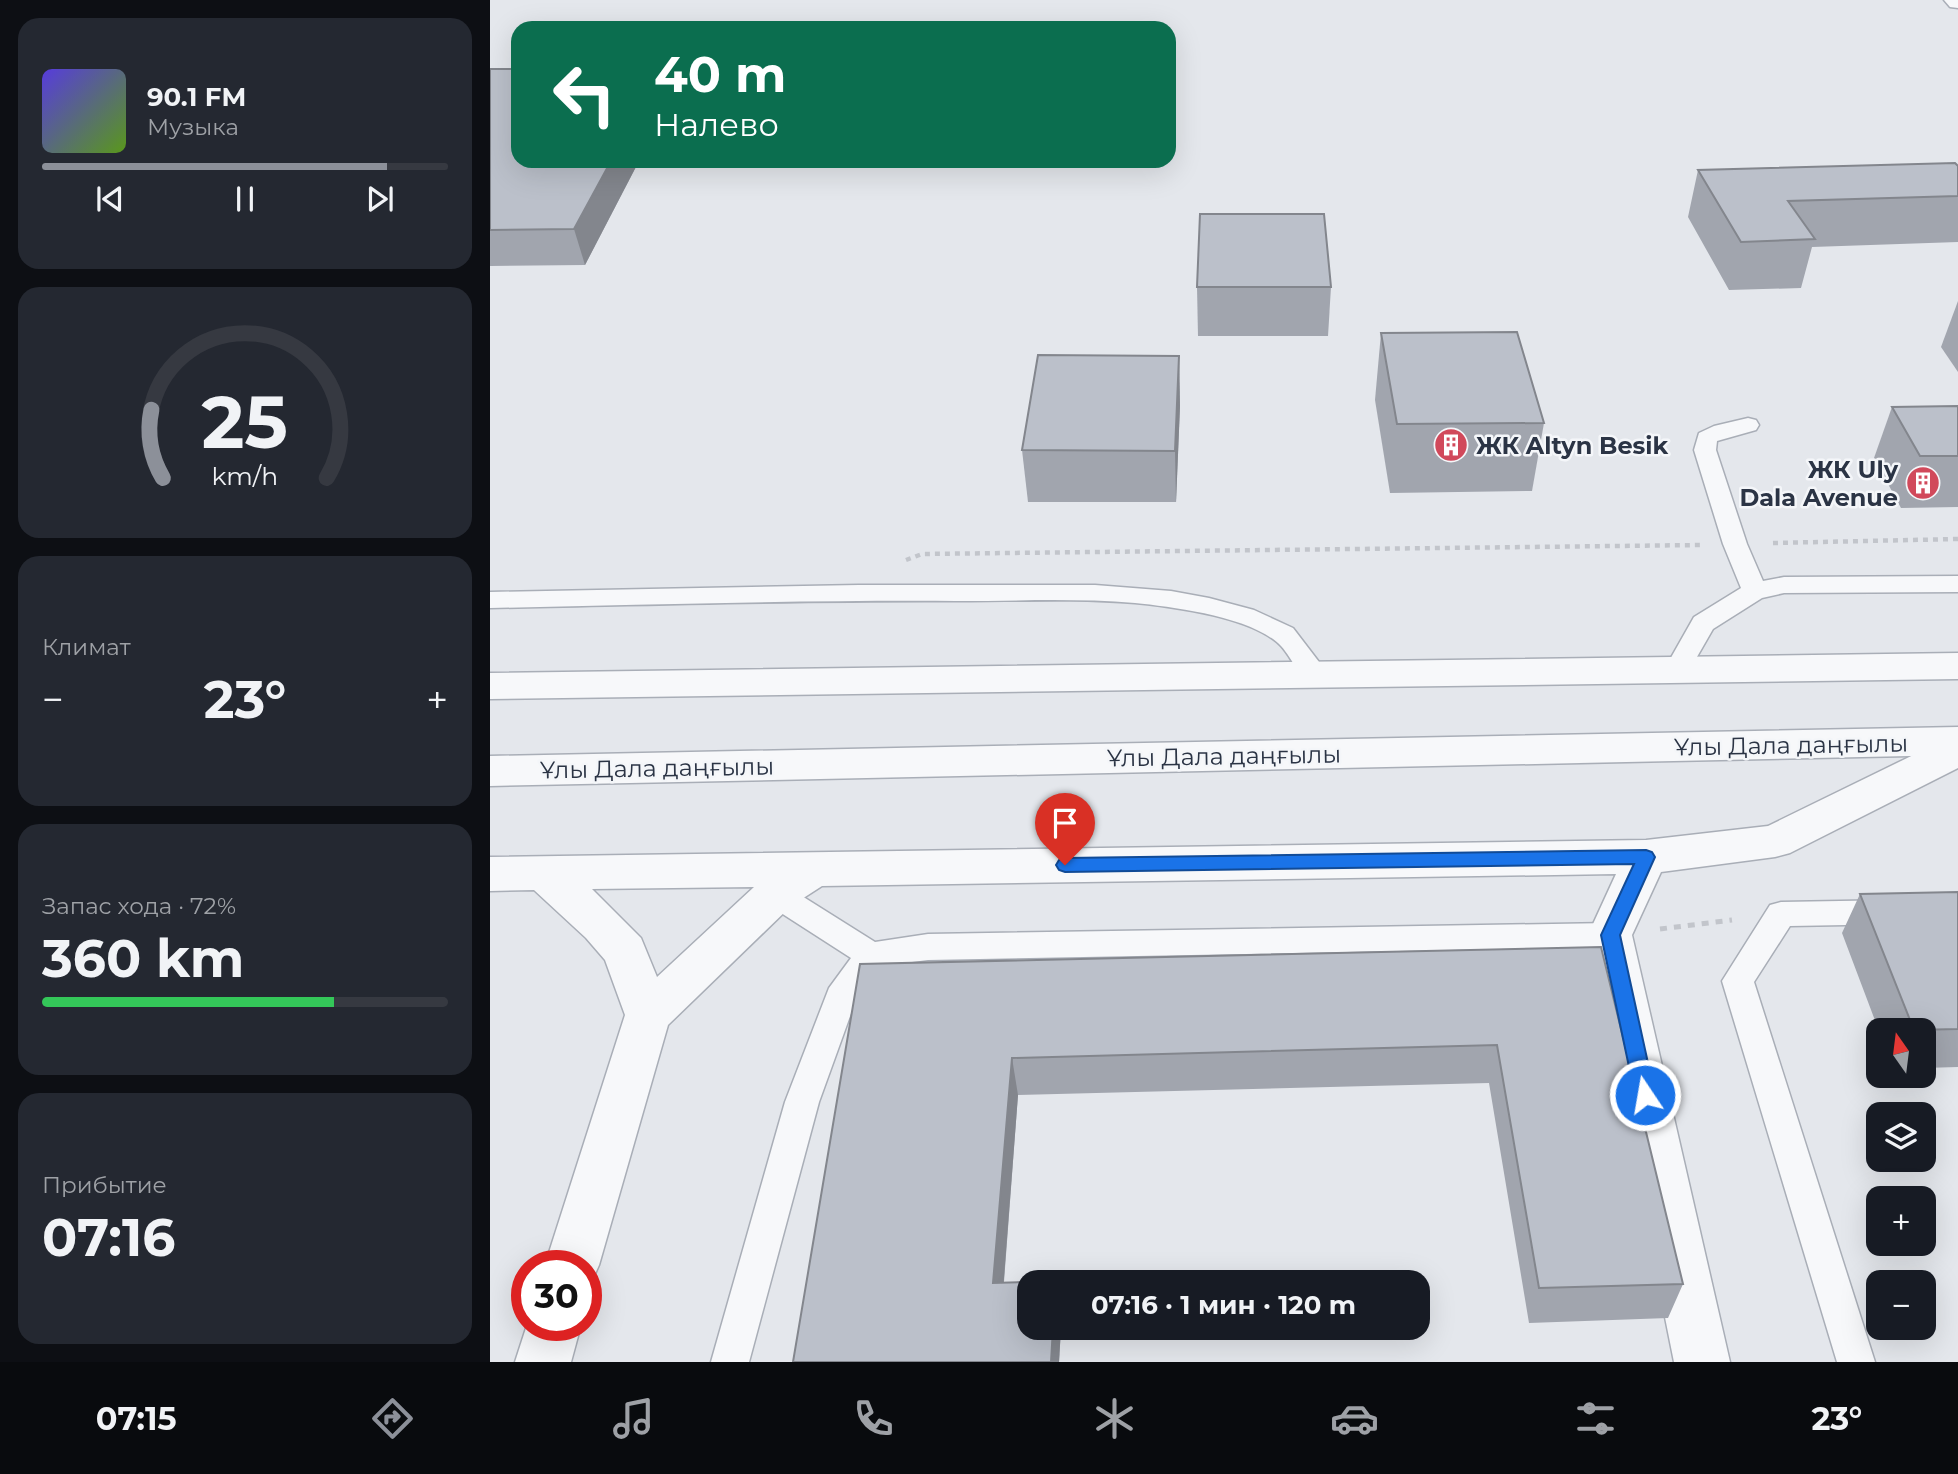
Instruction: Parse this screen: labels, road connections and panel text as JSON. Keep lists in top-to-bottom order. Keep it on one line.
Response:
{"streets":{"street":["Ұлы Дала даңғылы"]},"places":{"building":["ЖК Altyn Besik","ЖК Uly Dala Avenue"]},"north":"top","page":{"turn":["40 m","Налево"],"song":["90.1 FM","Музыка"],"tile":["Климат",["Запас хода · 72%","360 km"],["Прибытие","07:16"]],"heat":["−","23°","+"],"map_buttons":["+","−"],"limit":"30","trip":"07:16 · 1 мин · 120 m","tabs":["07:15","23°"],"gauge":["25","km/h"]}}
